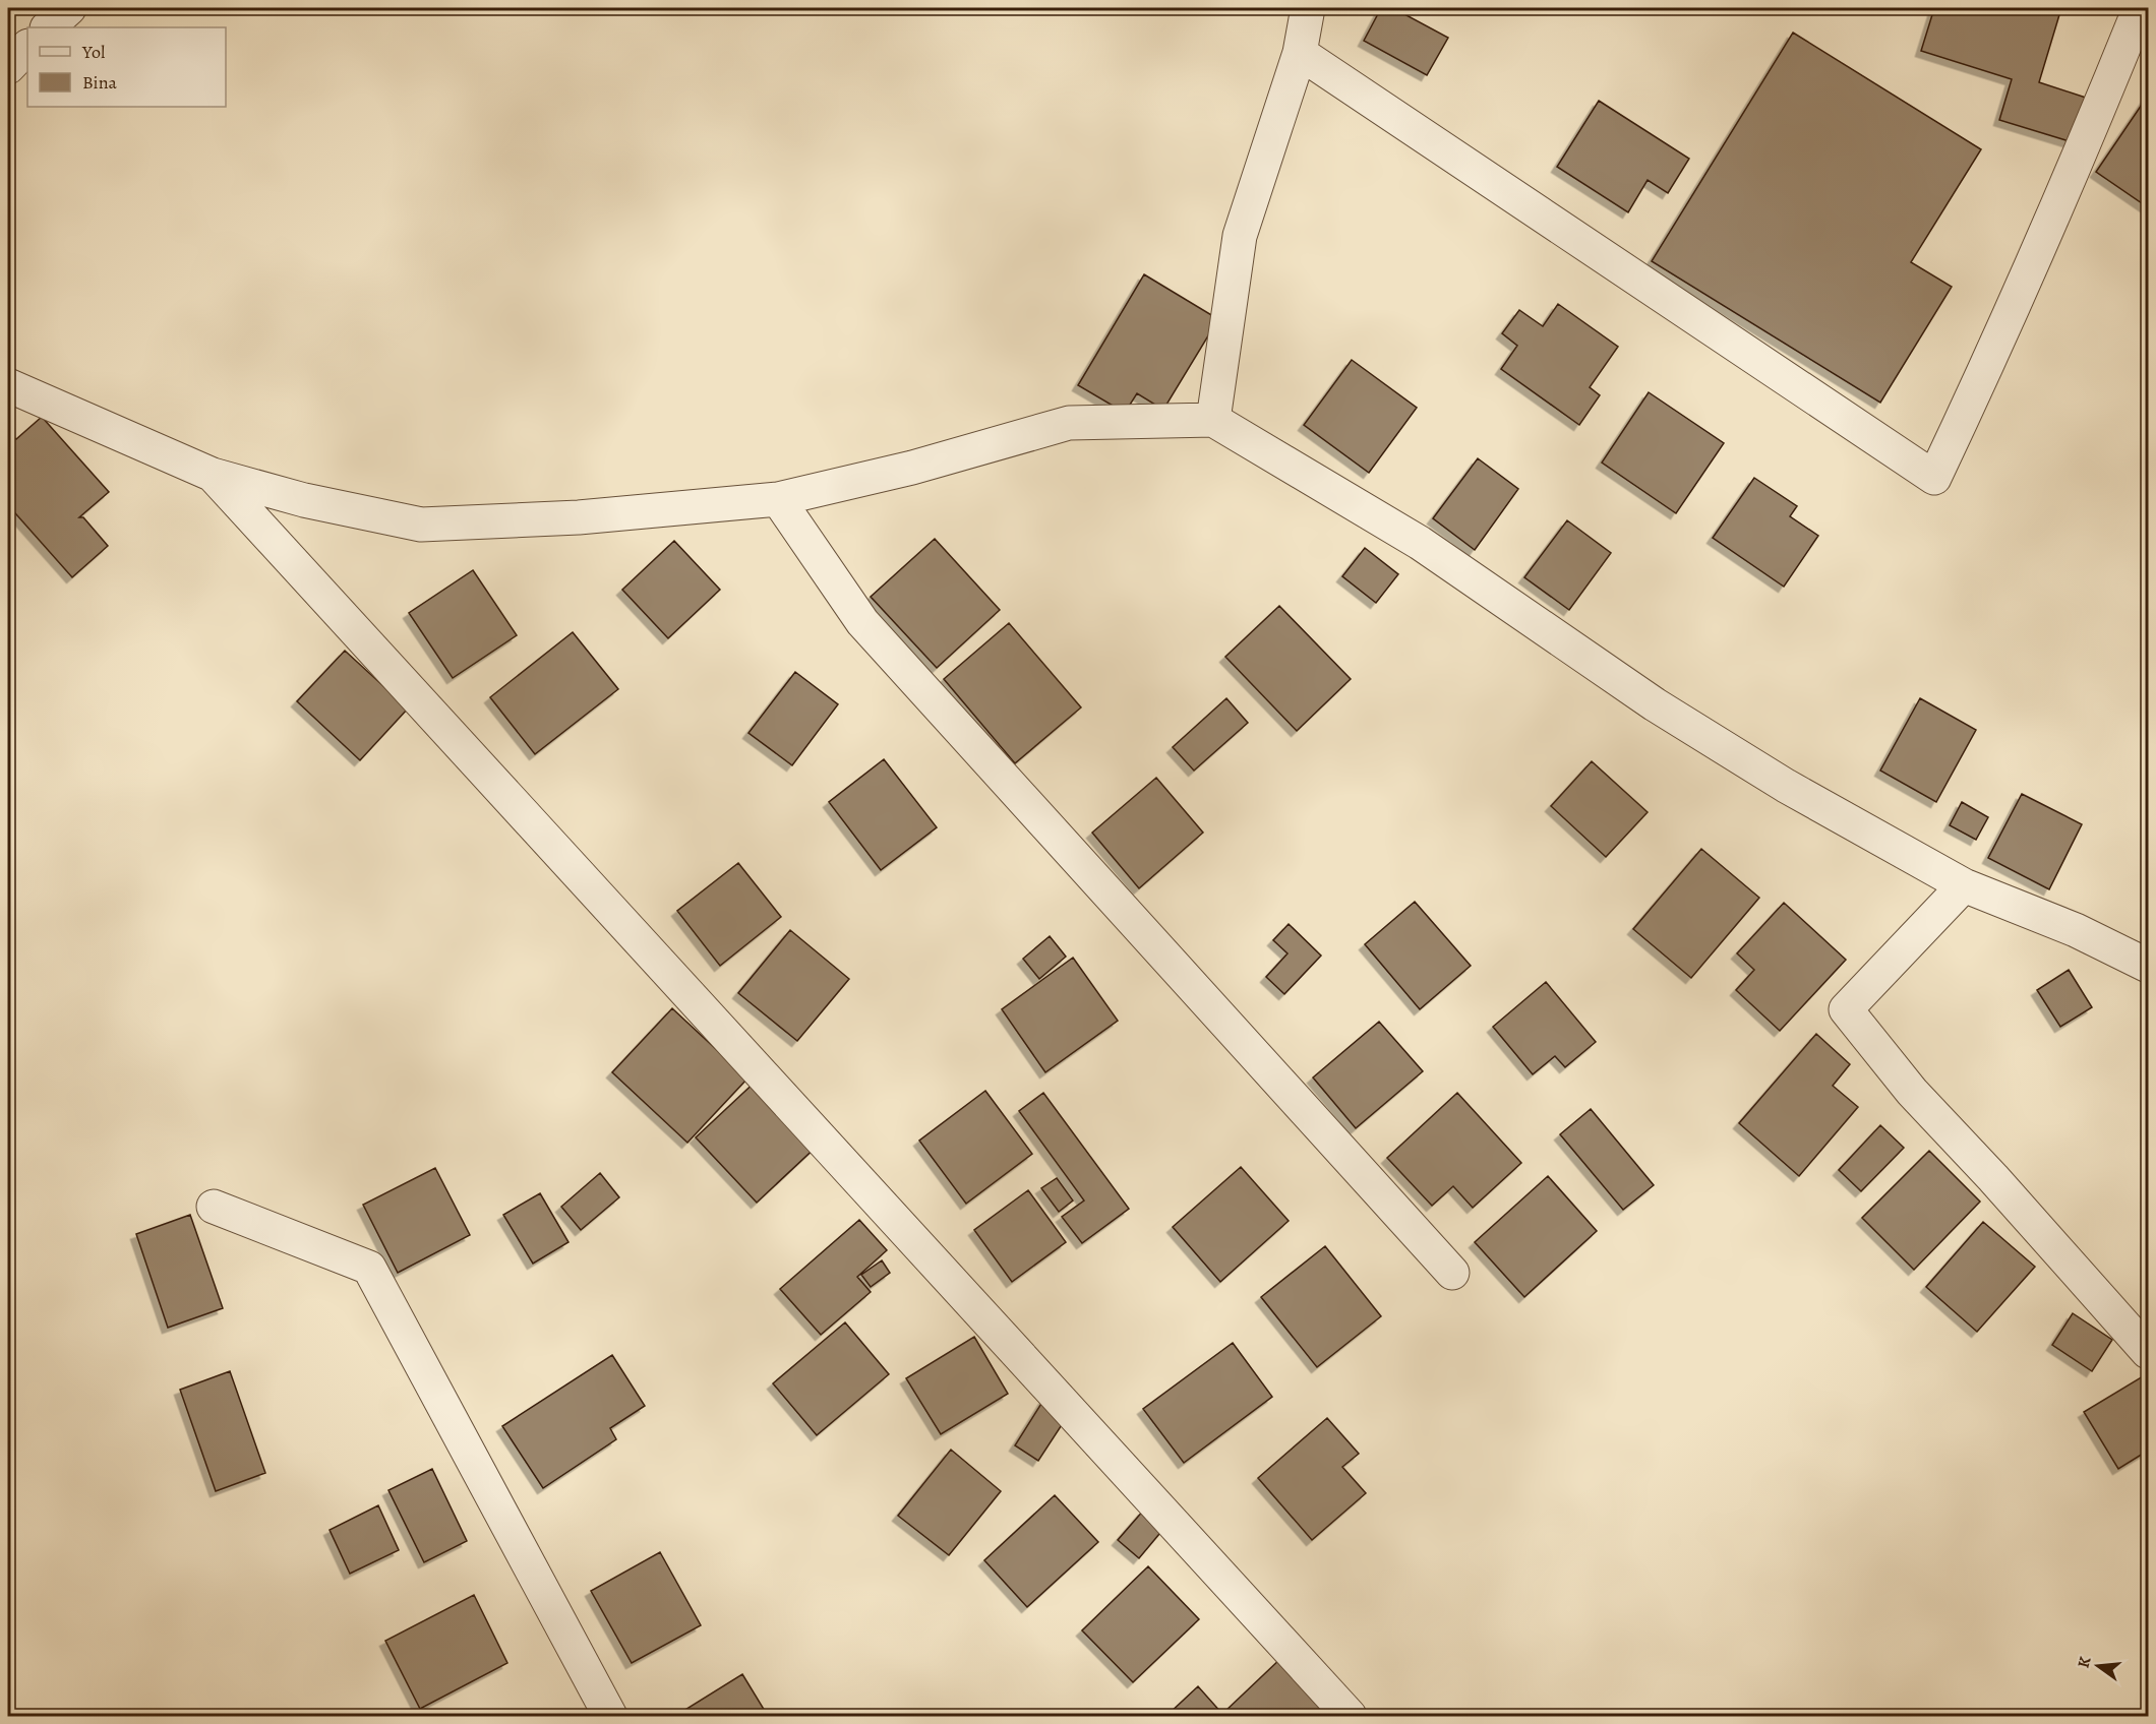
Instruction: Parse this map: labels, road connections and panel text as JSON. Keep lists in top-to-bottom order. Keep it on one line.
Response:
{"legend":["Yol","Bina"],"north":"left"}
